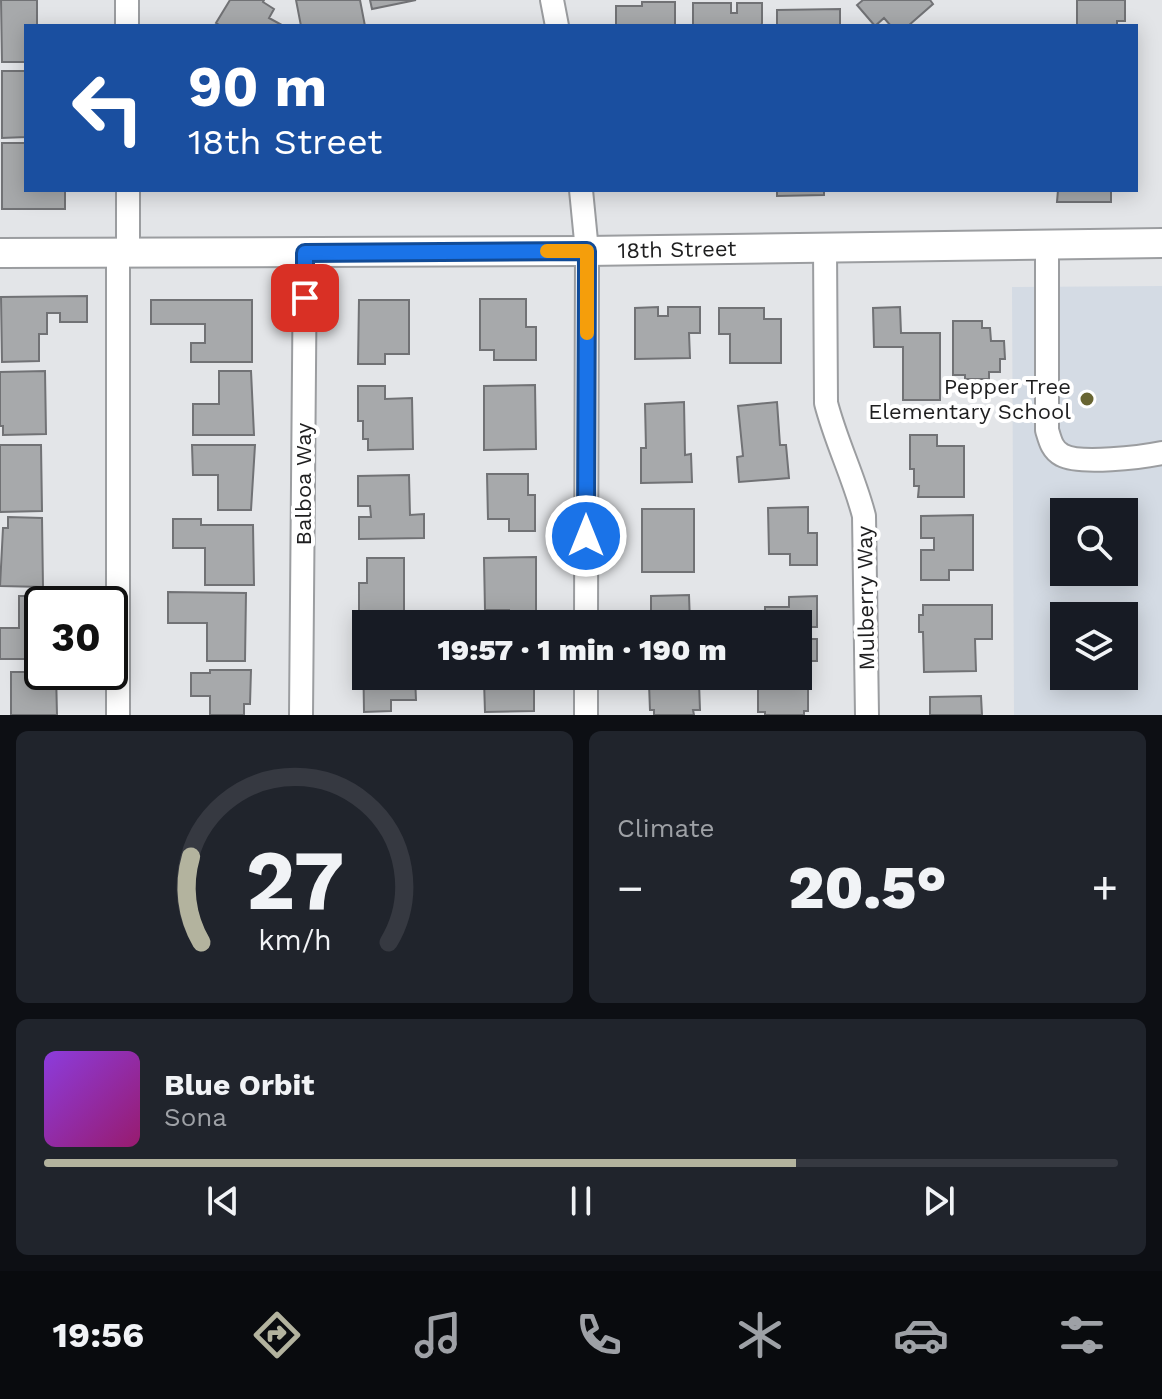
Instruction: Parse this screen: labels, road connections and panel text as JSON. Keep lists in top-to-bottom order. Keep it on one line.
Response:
{"streets":{"main road":["18th Street"],"street":["Balboa Way","Mulberry Way"]},"crossings":[["18th Street","Balboa Way"],["18th Street","Mulberry Way"]],"places":["Pepper Tree Elementary School"],"page":{"turn":["90 m","18th Street"],"limit":"30","trip":"19:57 · 1 min · 190 m","tile":"Climate","heat":["−","20.5°","+"],"song":["Blue Orbit","Sona"],"tabs":"19:56","gauge":["27","km/h"]}}
